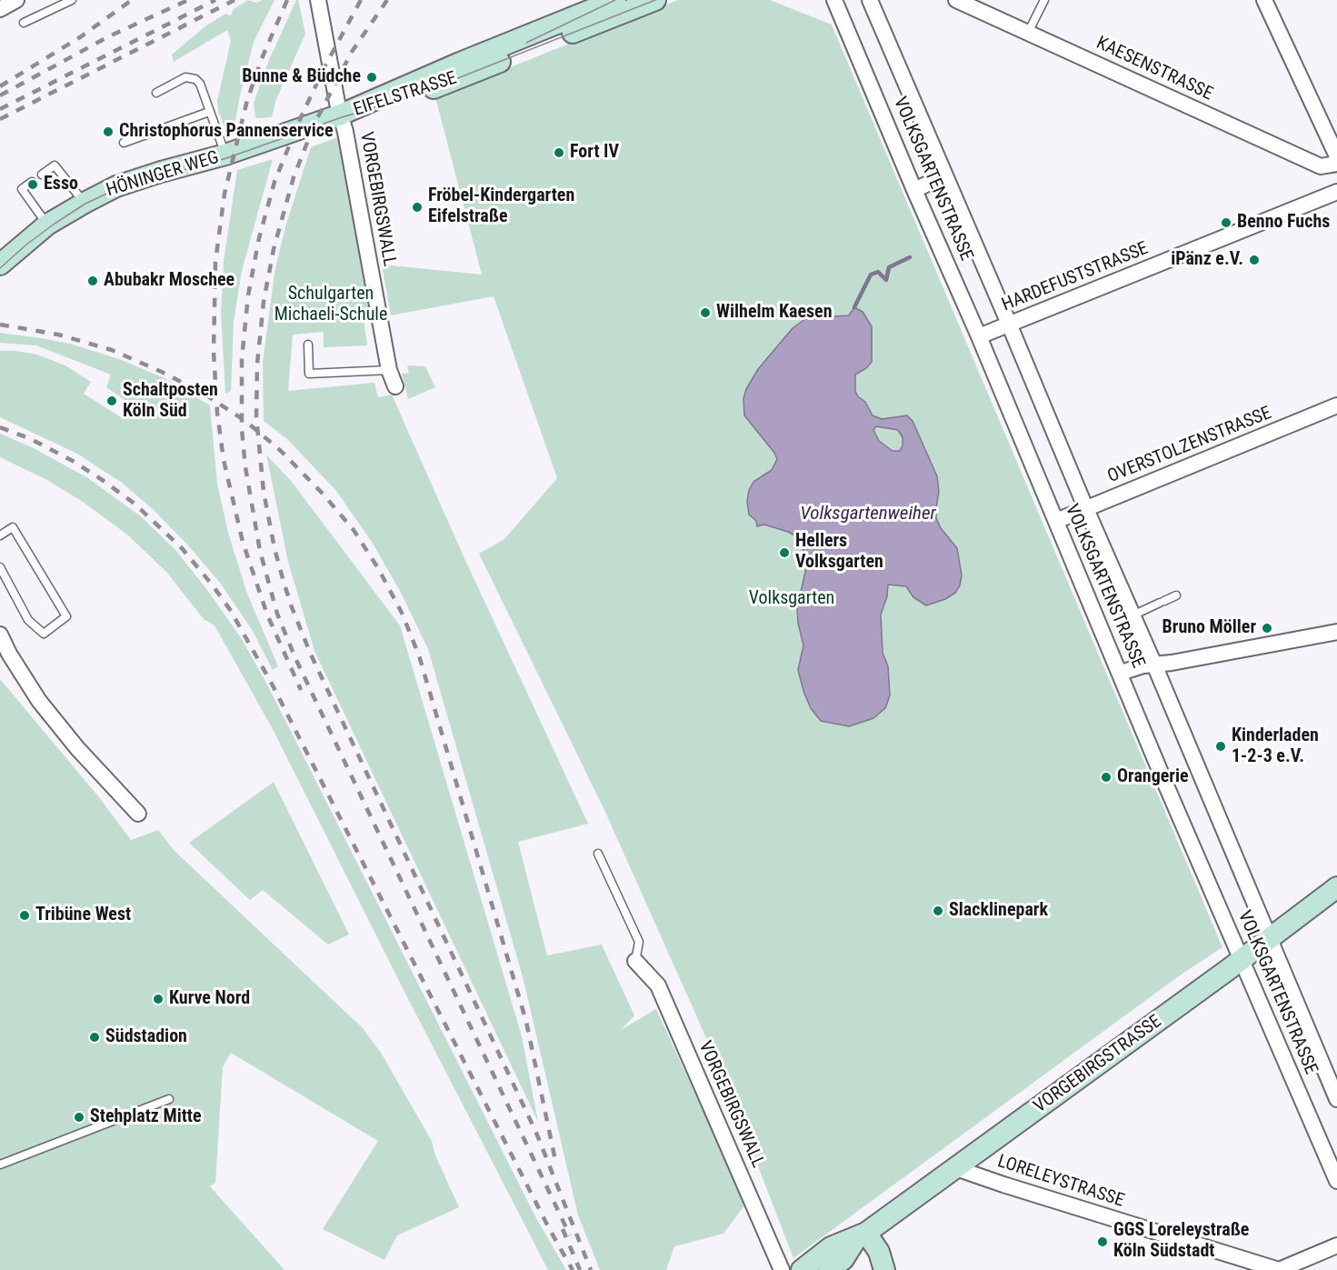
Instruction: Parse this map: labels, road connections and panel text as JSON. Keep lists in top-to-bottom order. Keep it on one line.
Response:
{"streets":{"street":["KAESENSTRASSE","EIFELSTRASSE","HÖNINGER WEG","VOLKSGARTENSTRASSE","VORGEBIRGSWALL","HARDEFUSTSTRASSE","OVERSTOLZENSTRASSE","VORGEBIRGSTRASSE","LORELEYSTRASSE"]},"crossings":[["EIFELSTRASSE","HÖNINGER WEG"],["EIFELSTRASSE","VORGEBIRGSWALL"],["HÖNINGER WEG","VORGEBIRGSWALL"],["VOLKSGARTENSTRASSE","HARDEFUSTSTRASSE"],["VOLKSGARTENSTRASSE","OVERSTOLZENSTRASSE"],["VOLKSGARTENSTRASSE","VORGEBIRGSTRASSE"],["VORGEBIRGSTRASSE","LORELEYSTRASSE"]],"water":["Volksgartenweiher"],"parks":["Schulgarten Michaeli-Schule","Volksgarten"],"places":["Bunne & Büdche","Christophorus Pannenservice","Fort IV","Esso","Fröbel-Kindergarten Eifelstraße","Benno Fuchs","iPänz e.V.","Abubakr Moschee","Wilhelm Kaesen","Schaltposten Köln Süd","Hellers Volksgarten","Bruno Möller","Kinderladen 1-2-3 e.V.","Orangerie","Slacklinepark","Tribüne West","Kurve Nord","Südstadion","Stehplatz Mitte","GGS Loreleystraße Köln Südstadt"]}
